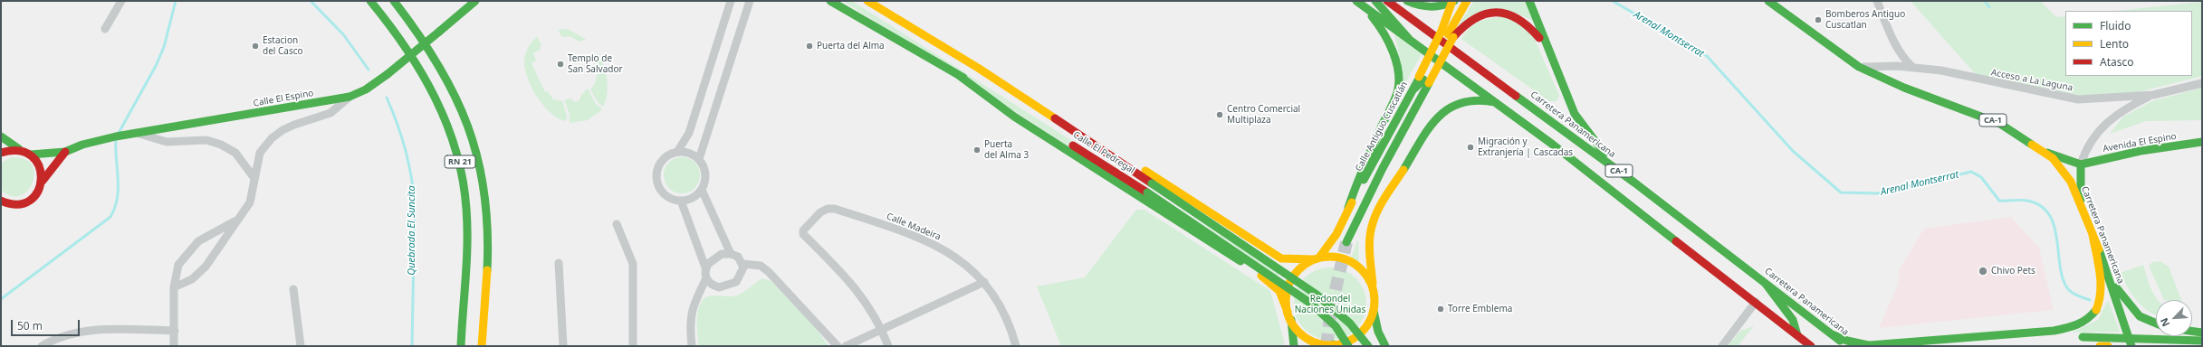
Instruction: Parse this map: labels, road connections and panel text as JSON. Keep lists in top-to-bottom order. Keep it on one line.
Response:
{"streets":{"main road":["Calle El Espino","CA-1","Carretera Panamericana","Calle Antiguo Cuscatlán","Avenida El Espino","Calle El Pedregal","RN 21"],"street":["Acceso a La Laguna","Calle Madeira"]},"crossings":[["Acceso a La Laguna","Carretera Panamericana"]],"water":["Arenal Montserrat","Quebrada El Suncita"],"parks":["Redondel Naciones Unidas"],"places":["Bomberos Antiguo Cuscatlan","Estacion del Casco","Puerta del Alma","Templo de San Salvador","Centro Comercial Multiplaza","Migración y Extranjería | Cascadas","Puerta del Alma 3","Chivo Pets","Torre Emblema"],"legend":["Fluido","Lento","Atasco"],"scale_bar":"50 m","north":"bottom left"}
